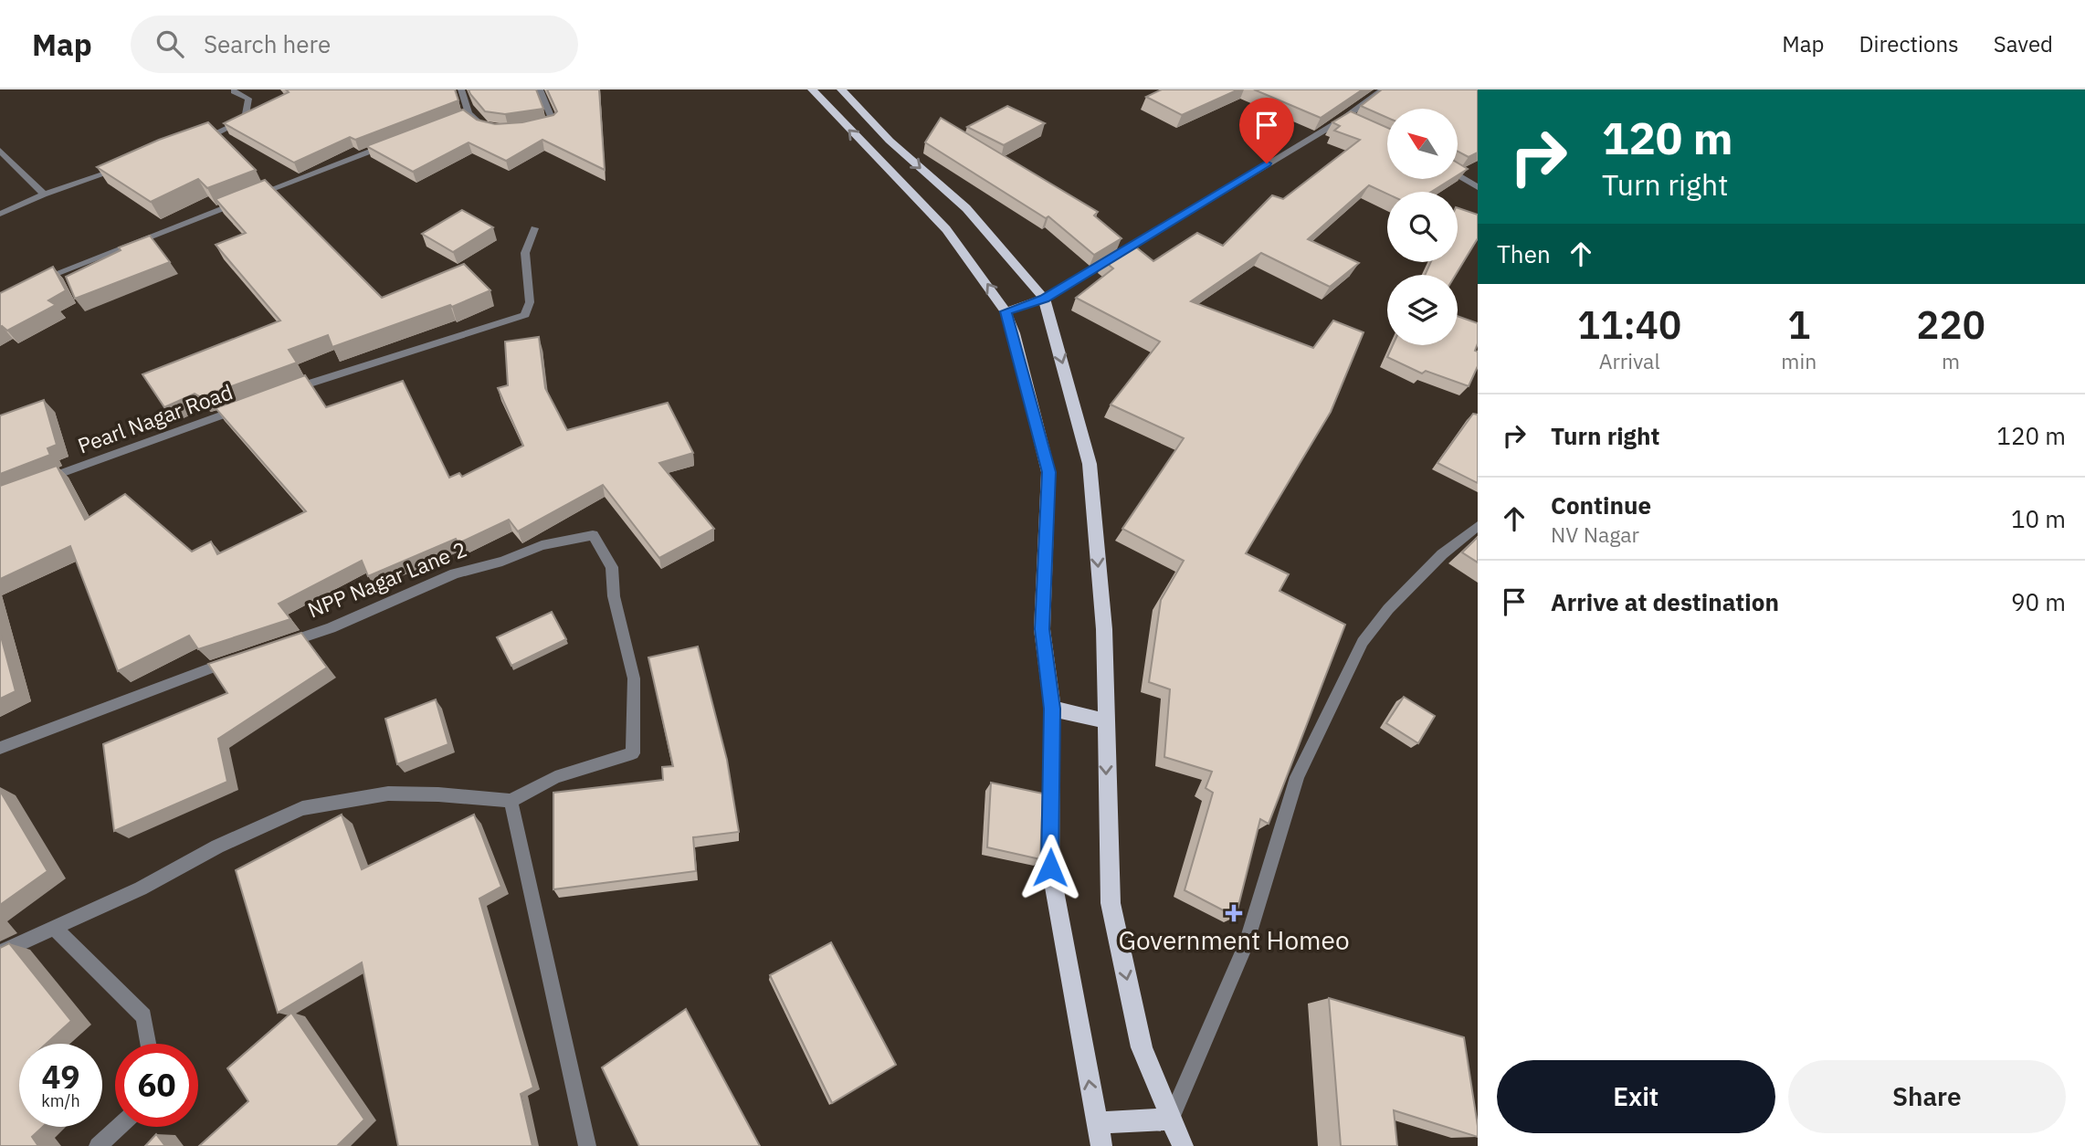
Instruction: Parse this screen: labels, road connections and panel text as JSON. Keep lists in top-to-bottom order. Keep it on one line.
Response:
{"streets":{"street":["Pearl Nagar Road","NPP Nagar Lane 2"]},"places":{"health":["Government Homeo"]},"north":"top left","page":{"header":"Map","search":"Search here","nav":["Map","Directions","Saved"],"turn":["120 m","Turn right"],"then":"Then","eta":["11:40","Arrival","1","min","220","m"],"list":[{"name":"Turn right","value":"120 m"},{"name":"Continue","note":"NV Nagar","value":"10 m"},{"name":"Arrive at destination","value":"90 m"}],"speed":"49 km/h","limit":"60","buttons":["Exit","Share"]}}
